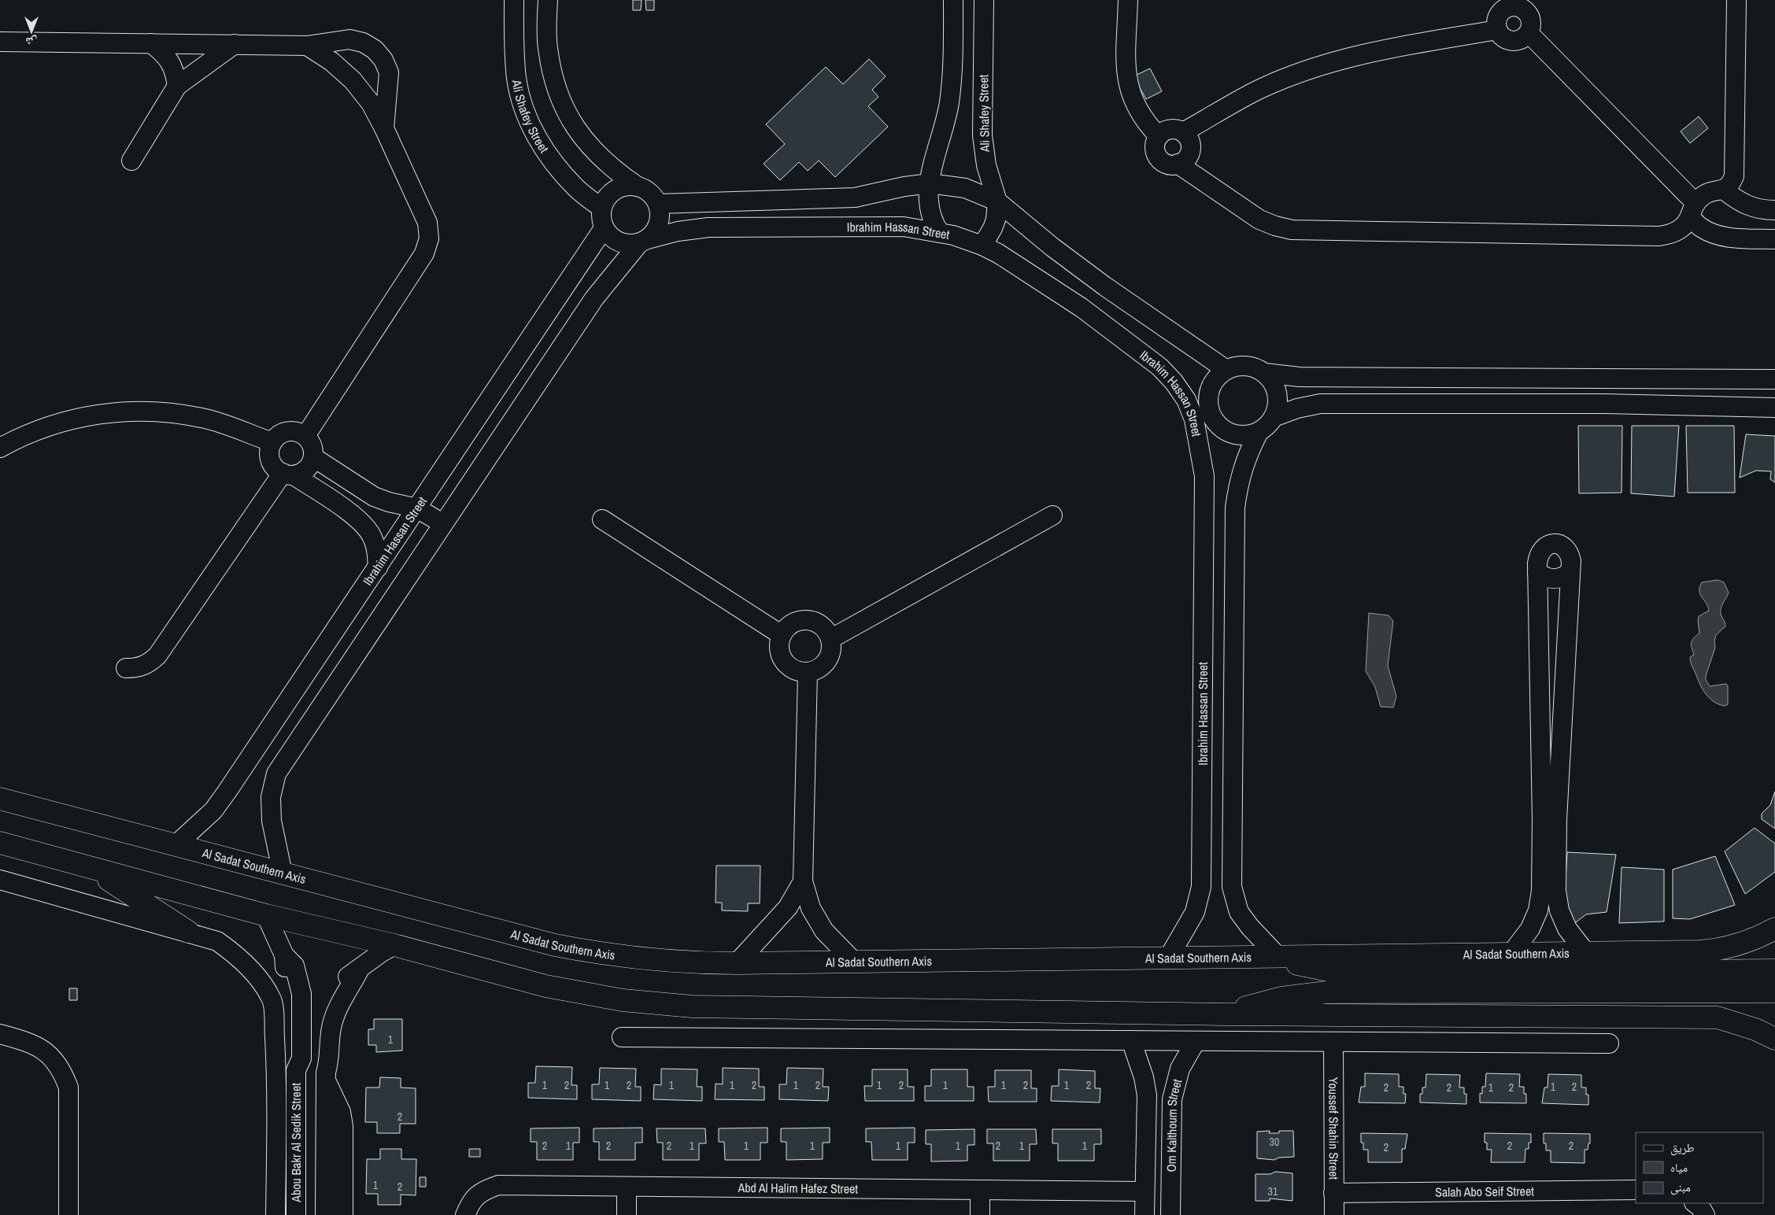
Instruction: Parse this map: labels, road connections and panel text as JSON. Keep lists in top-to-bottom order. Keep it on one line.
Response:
{"streets":{"main road":["Al Sadat Southern Axis"],"street":["Ali Shafey Street","Ibrahim Hassan Street","Om Kalthoum Street","Youssef Shahin Street","Abou Bakr Al Sedik Street","Abd Al Halim Hafez Street","Salah Abo Seif Street"]},"crossings":[["Ali Shafey Street","Ibrahim Hassan Street"],["Ibrahim Hassan Street","Al Sadat Southern Axis"],["Om Kalthoum Street","Abd Al Halim Hafez Street"],["Youssef Shahin Street","Salah Abo Seif Street"]],"house_numbers":["1","1","2","1","2","1","1","2","1","2","1","2","1","1","2","1","2","1","2","2","2","1","2","2","30","2","1","2","2","1","1","1","1","1","2","1","1","2","2","2","1","2","31"],"legend":["طريق","مياه","مبنى"],"north":"bottom"}
